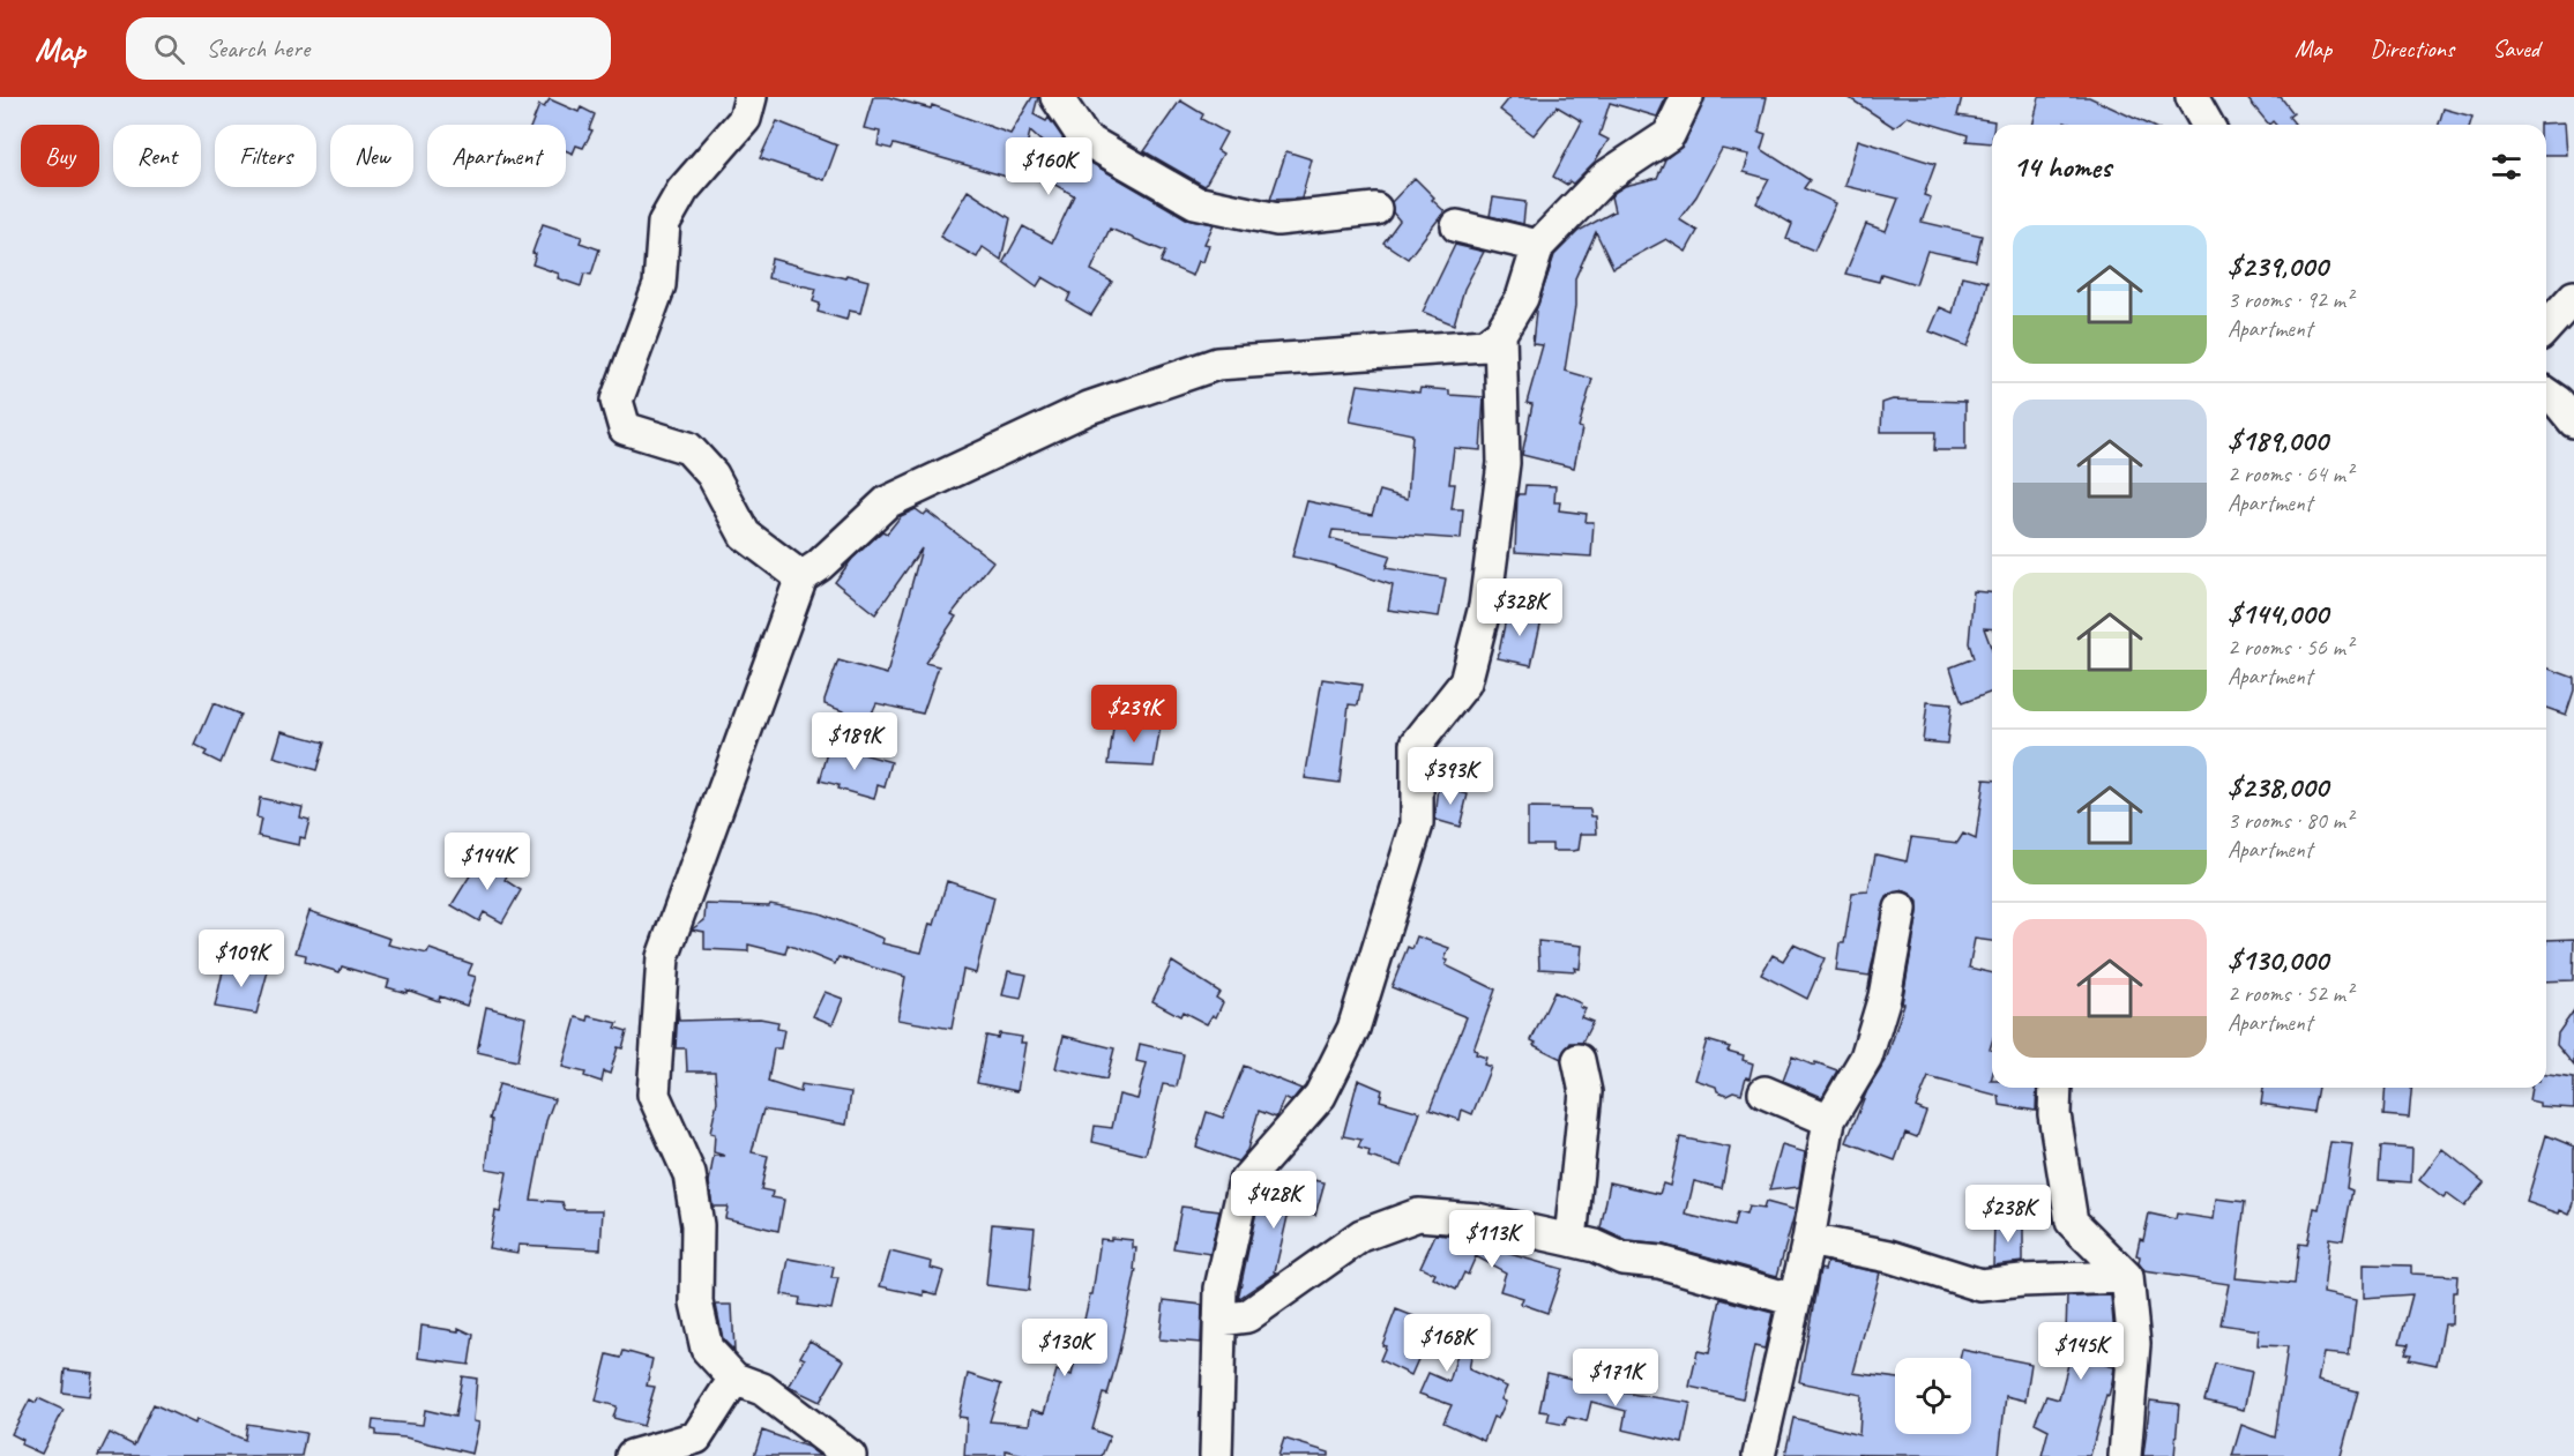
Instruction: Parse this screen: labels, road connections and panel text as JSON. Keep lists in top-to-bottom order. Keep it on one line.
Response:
{"page":{"header":"Map","search":"Search here","nav":["Map","Directions","Saved"],"chip":["Buy","Rent","Filters","New","Apartment"],"heading":"14 homes","price":["$160K","$328K","$239K","$189K","$393K","$144K","$109K","$428K","$238K","$113K","$168K","$130K","$145K","$171K"],"list":[{"name":"$239,000","note":"3 rooms · 92 m² · Apartment"},{"name":"$189,000","note":"2 rooms · 64 m² · Apartment"},{"name":"$144,000","note":"2 rooms · 56 m² · Apartment"},{"name":"$238,000","note":"3 rooms · 80 m² · Apartment"},{"name":"$130,000","note":"2 rooms · 52 m² · Apartment"}]}}
